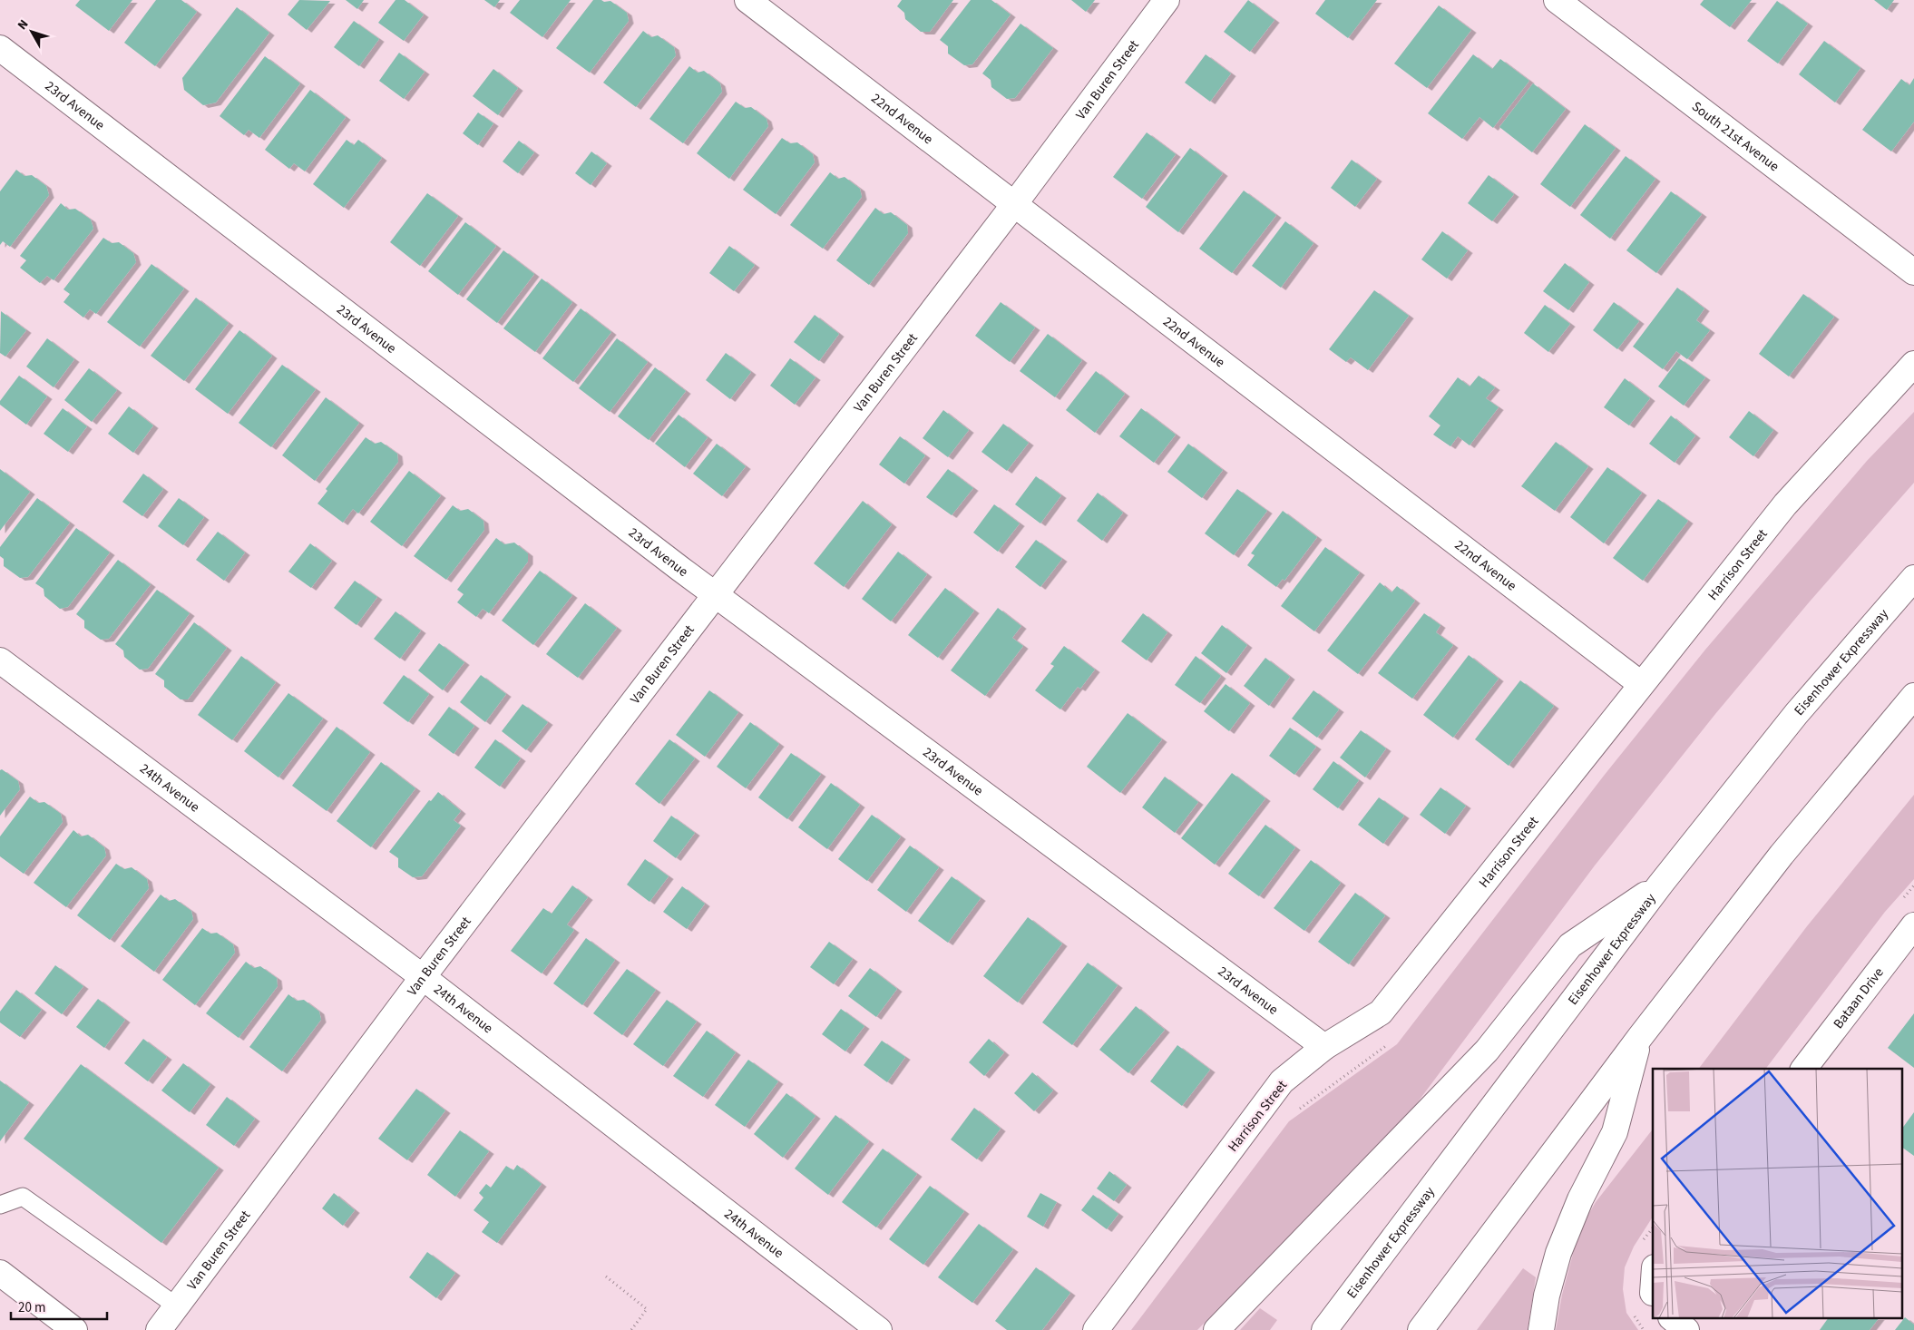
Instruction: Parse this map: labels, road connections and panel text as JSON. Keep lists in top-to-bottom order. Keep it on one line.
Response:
{"streets":{"main road":["Van Buren Street","23rd Avenue","22nd Avenue","South 21st Avenue","Harrison Street","Eisenhower Expressway","24th Avenue","Bataan Drive"]},"crossings":[["Van Buren Street","23rd Avenue"],["Van Buren Street","22nd Avenue"],["Van Buren Street","24th Avenue"],["23rd Avenue","Harrison Street"],["22nd Avenue","Harrison Street"]],"scale_bar":"20 m","north":"top left"}
